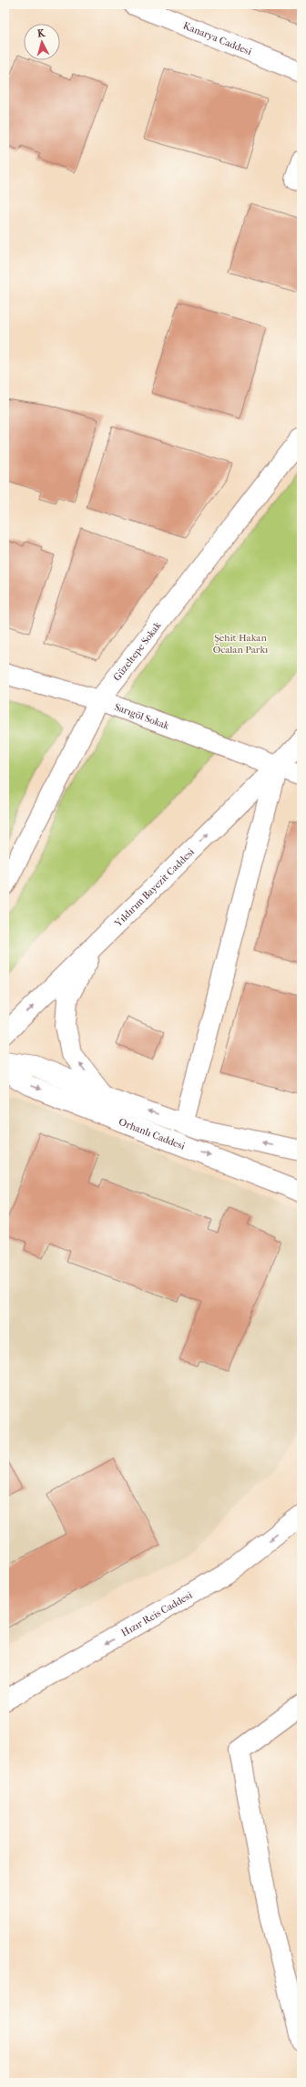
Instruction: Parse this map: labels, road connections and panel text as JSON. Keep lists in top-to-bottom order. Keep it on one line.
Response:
{"streets":{"street":["Kanarya Caddesi","Güzeltepe Sokak","Sarıgöl Sokak","Yıldırım Bayezit Caddesi","Orhanlı Caddesi","Hızır Reis Caddesi"]},"crossings":[["Güzeltepe Sokak","Sarıgöl Sokak"],["Sarıgöl Sokak","Yıldırım Bayezit Caddesi"]],"one_way":["Yıldırım Bayezit Caddesi","Hızır Reis Caddesi"],"parks":["Şehit Hakan Öcalan Parkı"],"north":"top"}
